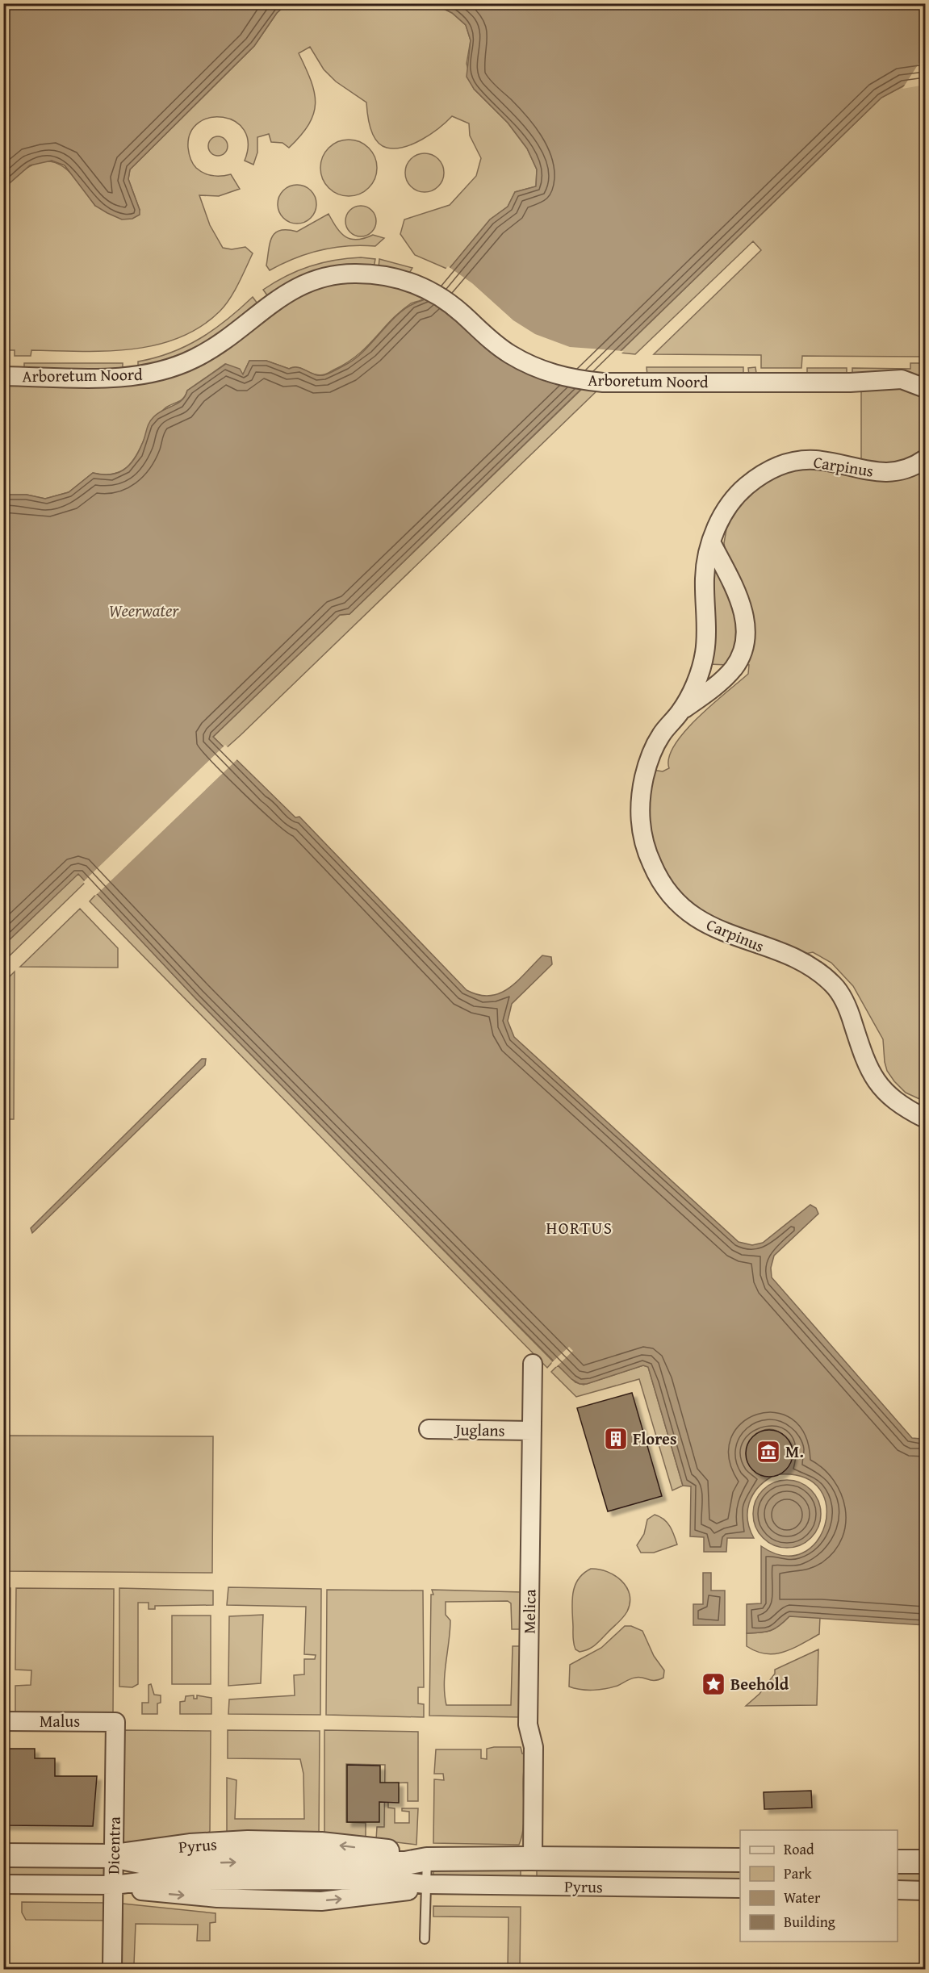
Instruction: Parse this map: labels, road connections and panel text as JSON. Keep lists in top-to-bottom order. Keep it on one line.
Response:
{"streets":{"street":["Arboretum Noord","Carpinus","Juglans","Melica","Malus","Dicentra","Pyrus"]},"crossings":[["Juglans","Melica"],["Melica","Pyrus"],["Malus","Dicentra"],["Dicentra","Pyrus"]],"districts":["HORTUS"],"water":["Weerwater"],"places":{"building":["Flores"],"museum":["M."],"place":["Beehold"]},"legend":["Road","Park","Water","Building"]}
